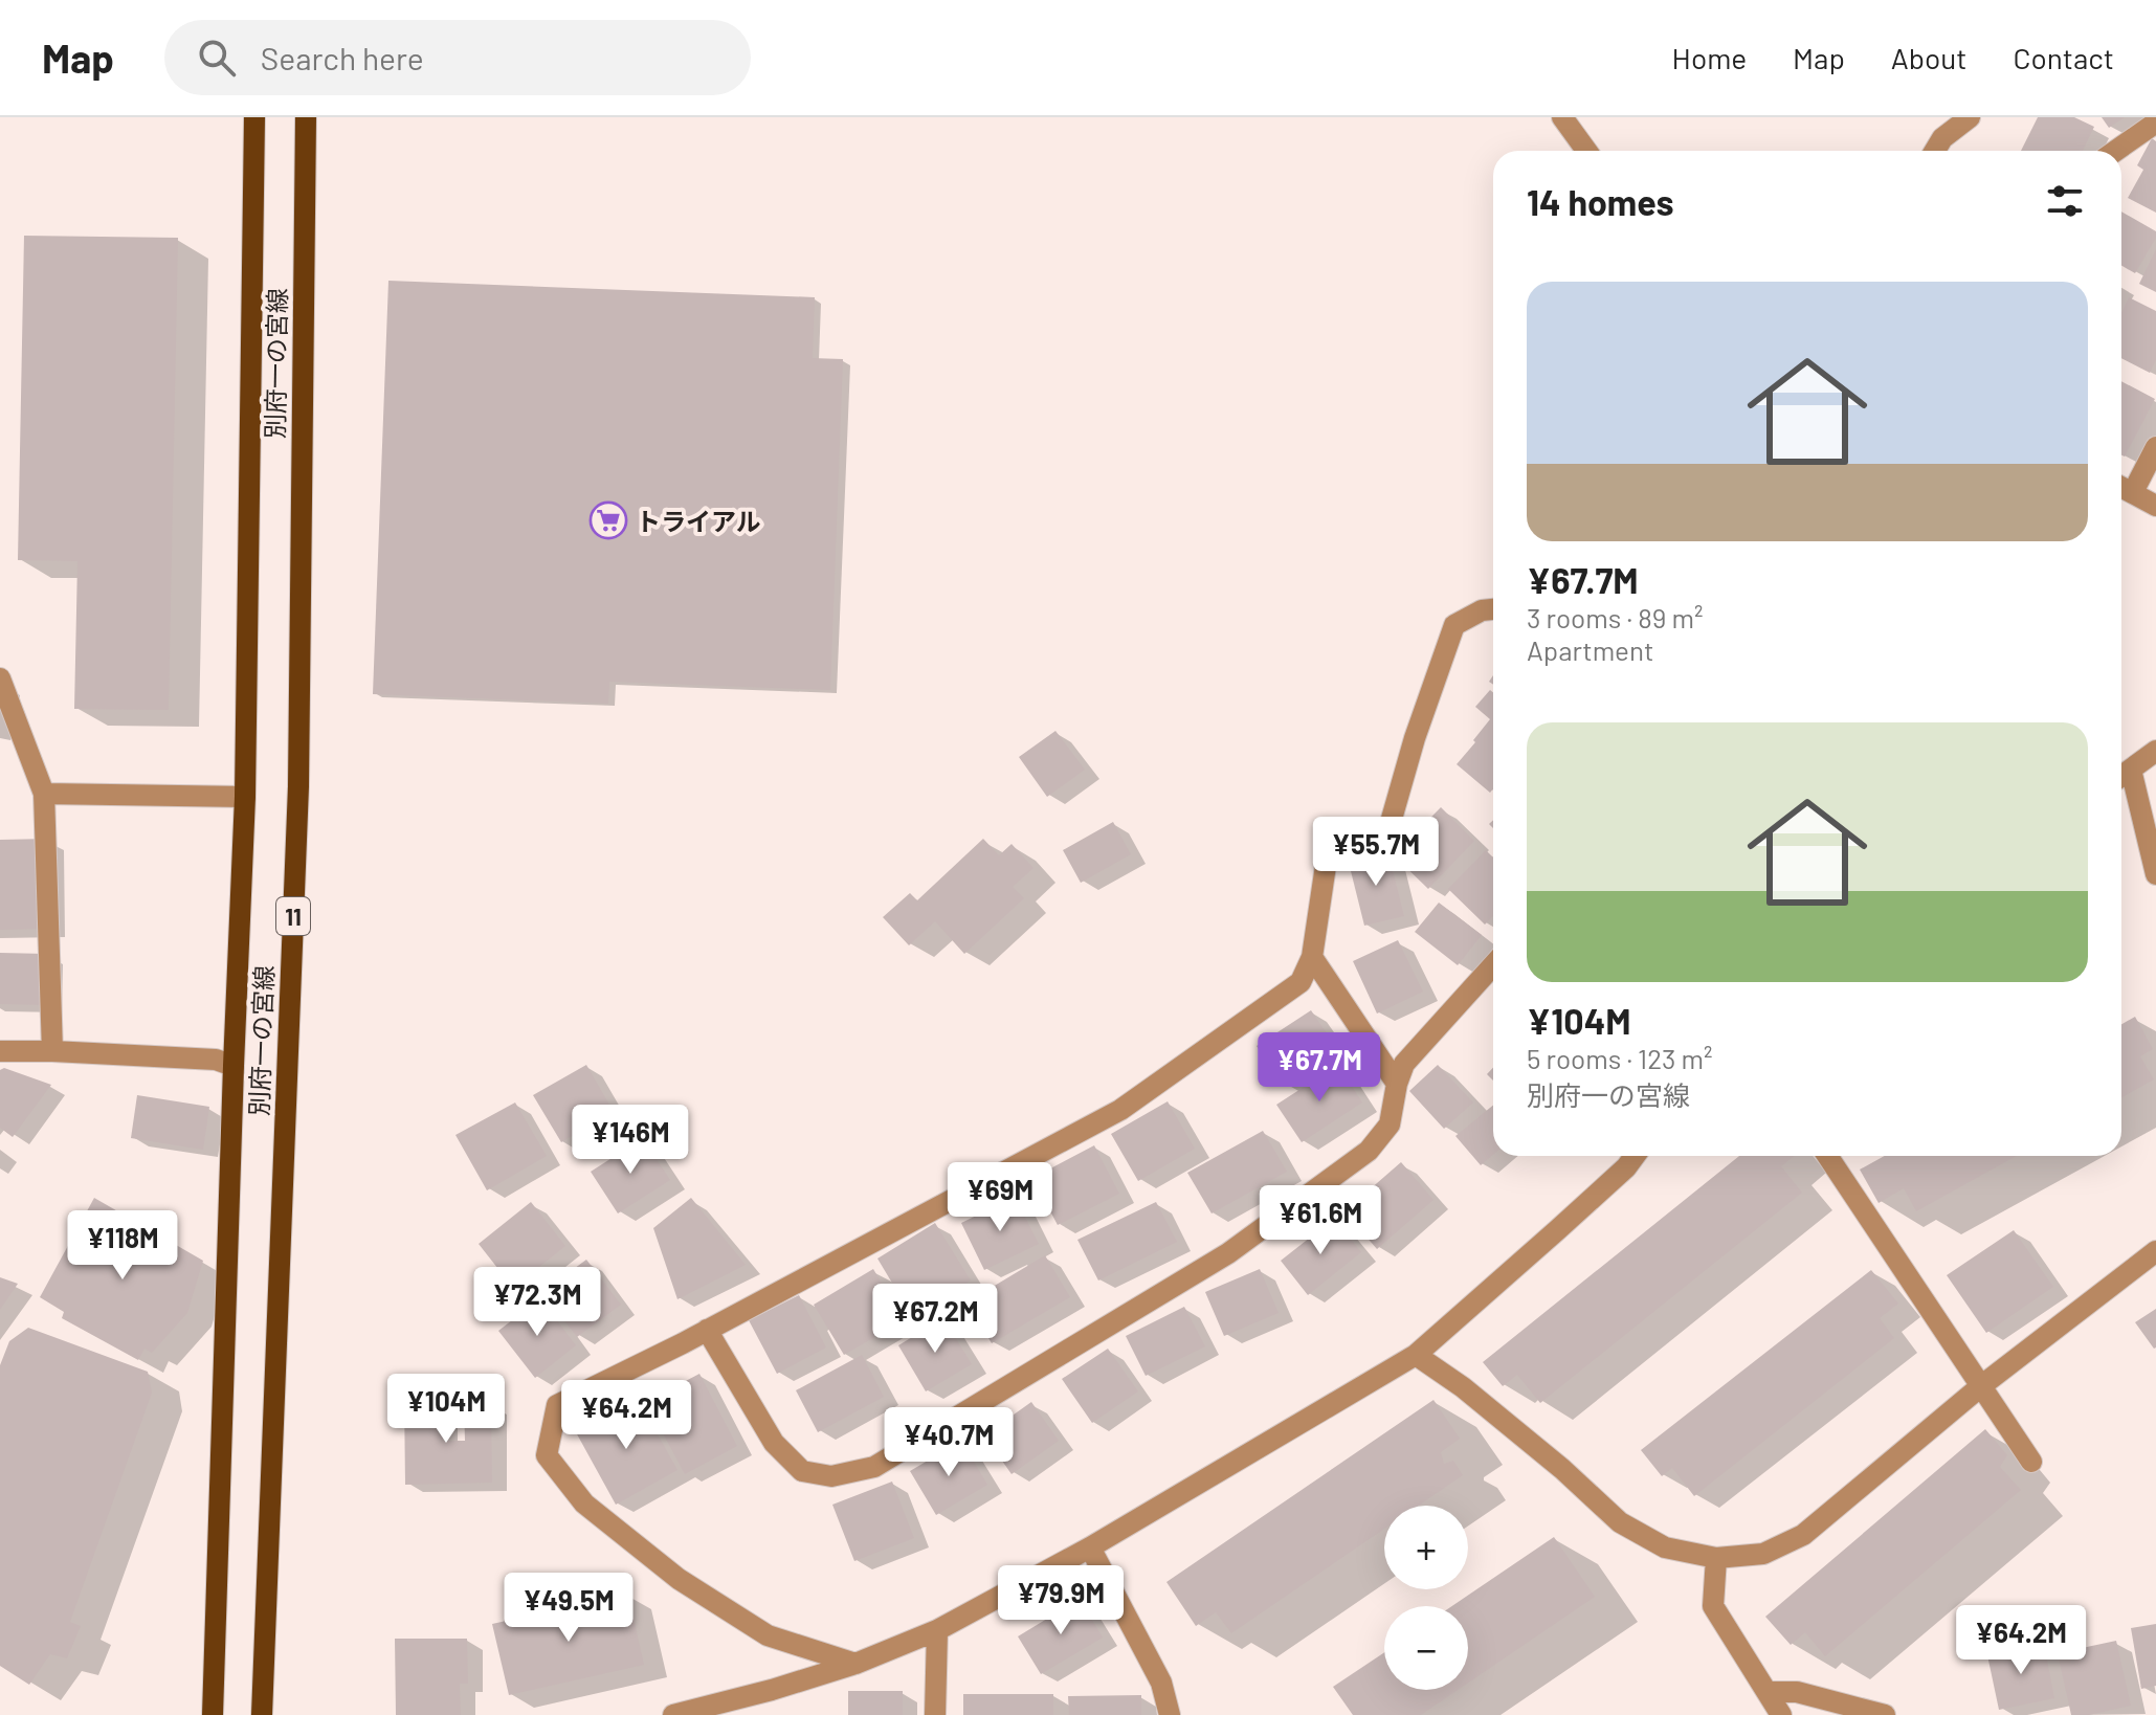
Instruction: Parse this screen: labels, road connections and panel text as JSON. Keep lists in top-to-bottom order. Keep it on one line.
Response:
{"streets":{"main road":["別府一の宮線","11"]},"places":{"supermarket":["トライアル"]},"page":{"header":"Map","search":"Search here","nav":["Home","Map","About","Contact"],"heading":"14 homes","list":[{"name":"¥67.7M","note":"3 rooms · 89 m² · Apartment"},{"name":"¥104M","note":"5 rooms · 123 m² · 別府一の宮線"}],"price":["¥55.7M","¥67.7M","¥146M","¥69M","¥61.6M","¥118M","¥72.3M","¥67.2M","¥104M","¥64.2M","¥40.7M","¥79.9M","¥49.5M","¥64.2M"],"map_buttons":["+","−"]}}
